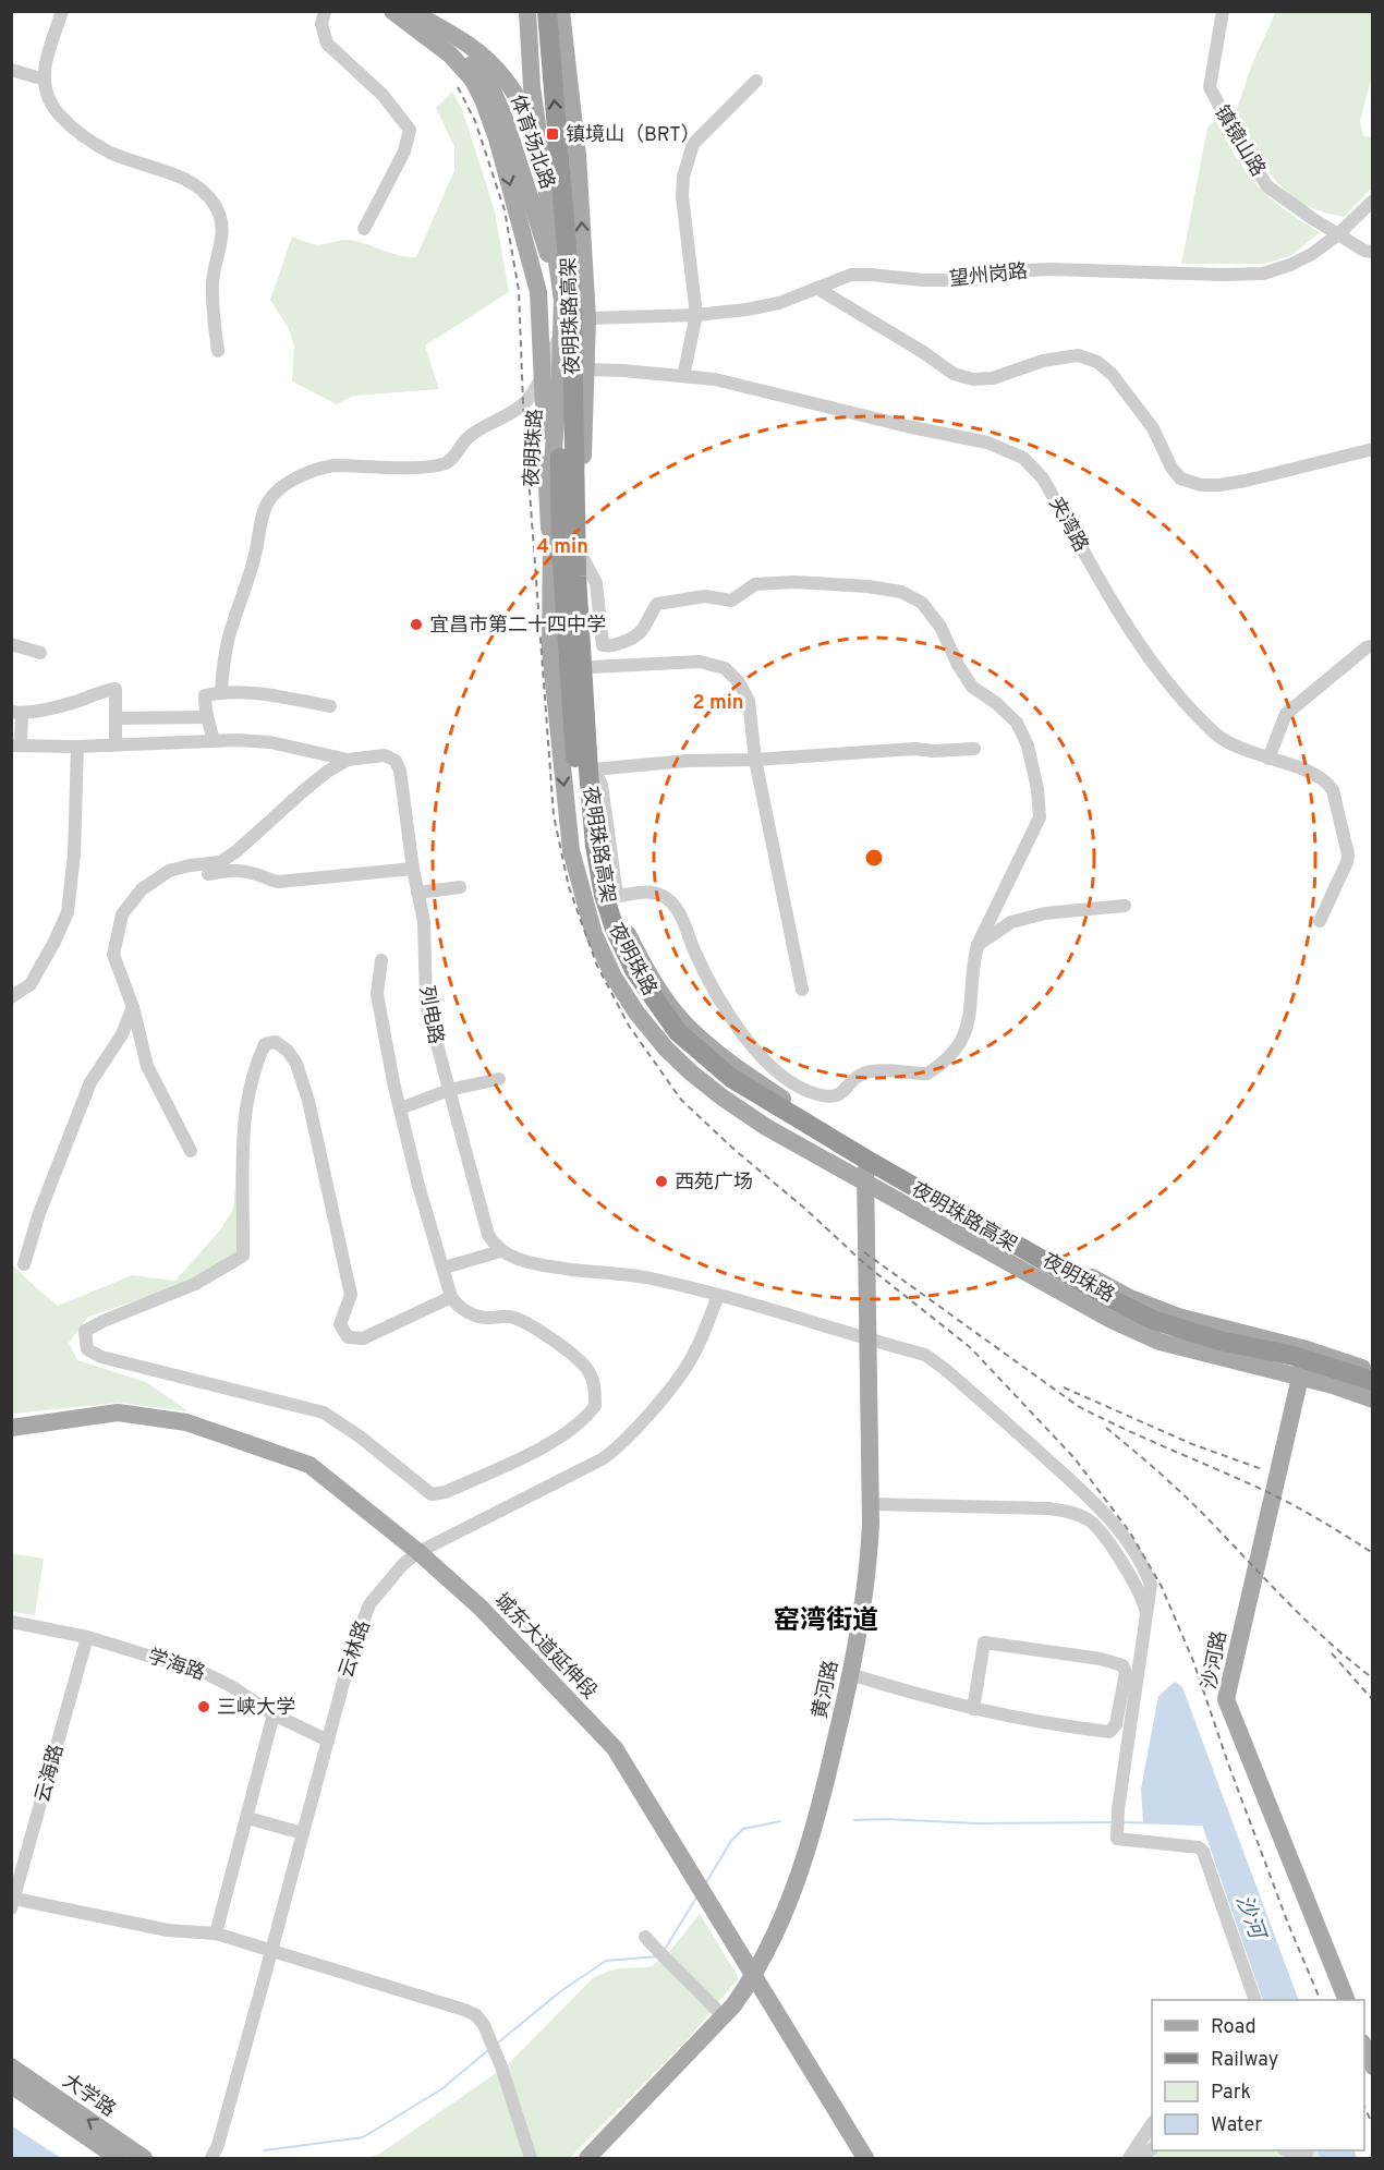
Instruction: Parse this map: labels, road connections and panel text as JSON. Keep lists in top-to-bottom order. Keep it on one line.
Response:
{"streets":{"highway":["夜明珠路高架"],"main road":["体育场北路","夜明珠路","城东大道延伸段","沙河路","黄河路","大学路"],"street":["镇镜山路","望州岗路","夹湾路","列电路","云林路","学海路","云海路"]},"crossings":[["镇镜山路","望州岗路"],["体育场北路","夜明珠路"],["望州岗路","夜明珠路"],["夜明珠路高架","夜明珠路"],["夜明珠路","夹湾路"],["夜明珠路","沙河路"],["夜明珠路","黄河路"],["城东大道延伸段","云林路"],["城东大道延伸段","黄河路"],["云林路","学海路"],["学海路","云海路"]],"districts":["窑湾街道"],"water":["沙河"],"places":{"transit":["镇境山（BRT）"],"other":["宜昌市第二十四中学","西苑广场","三峡大学"]},"legend":["Road","Railway","Park","Water"],"rings":["4 min","2 min"]}
